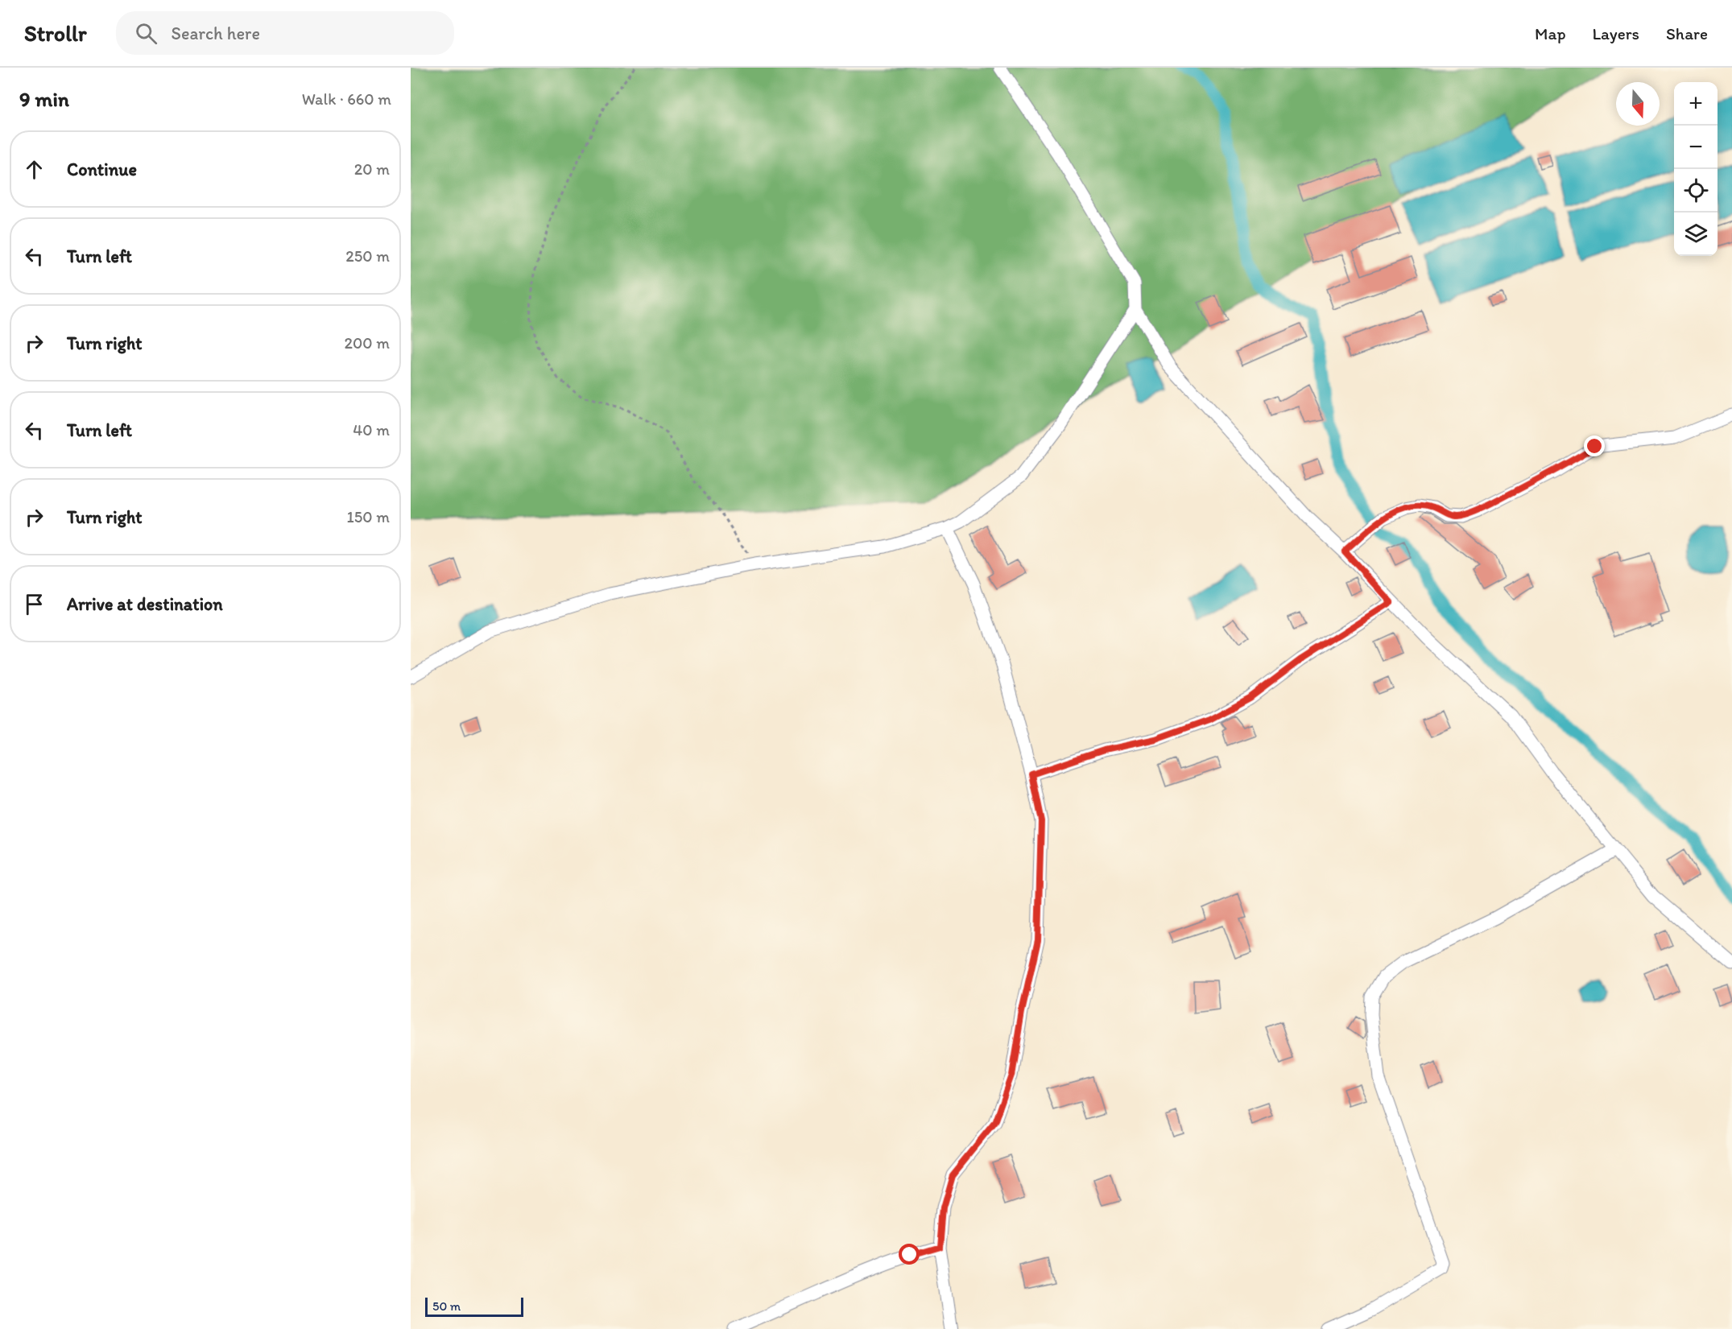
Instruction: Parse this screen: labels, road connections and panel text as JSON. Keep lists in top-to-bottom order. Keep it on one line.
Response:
{"scale_bar":"50 m","north":"bottom","page":{"header":"Strollr","search":"Search here","nav":["Map","Layers","Share"],"heading":["9 min","Walk · 660 m"],"map_buttons":["+","−"],"list":[["Continue","20 m"],["Turn left","250 m"],["Turn right","200 m"],["Turn left","40 m"],["Turn right","150 m"],"Arrive at destination"],"scale":"50 m"}}
